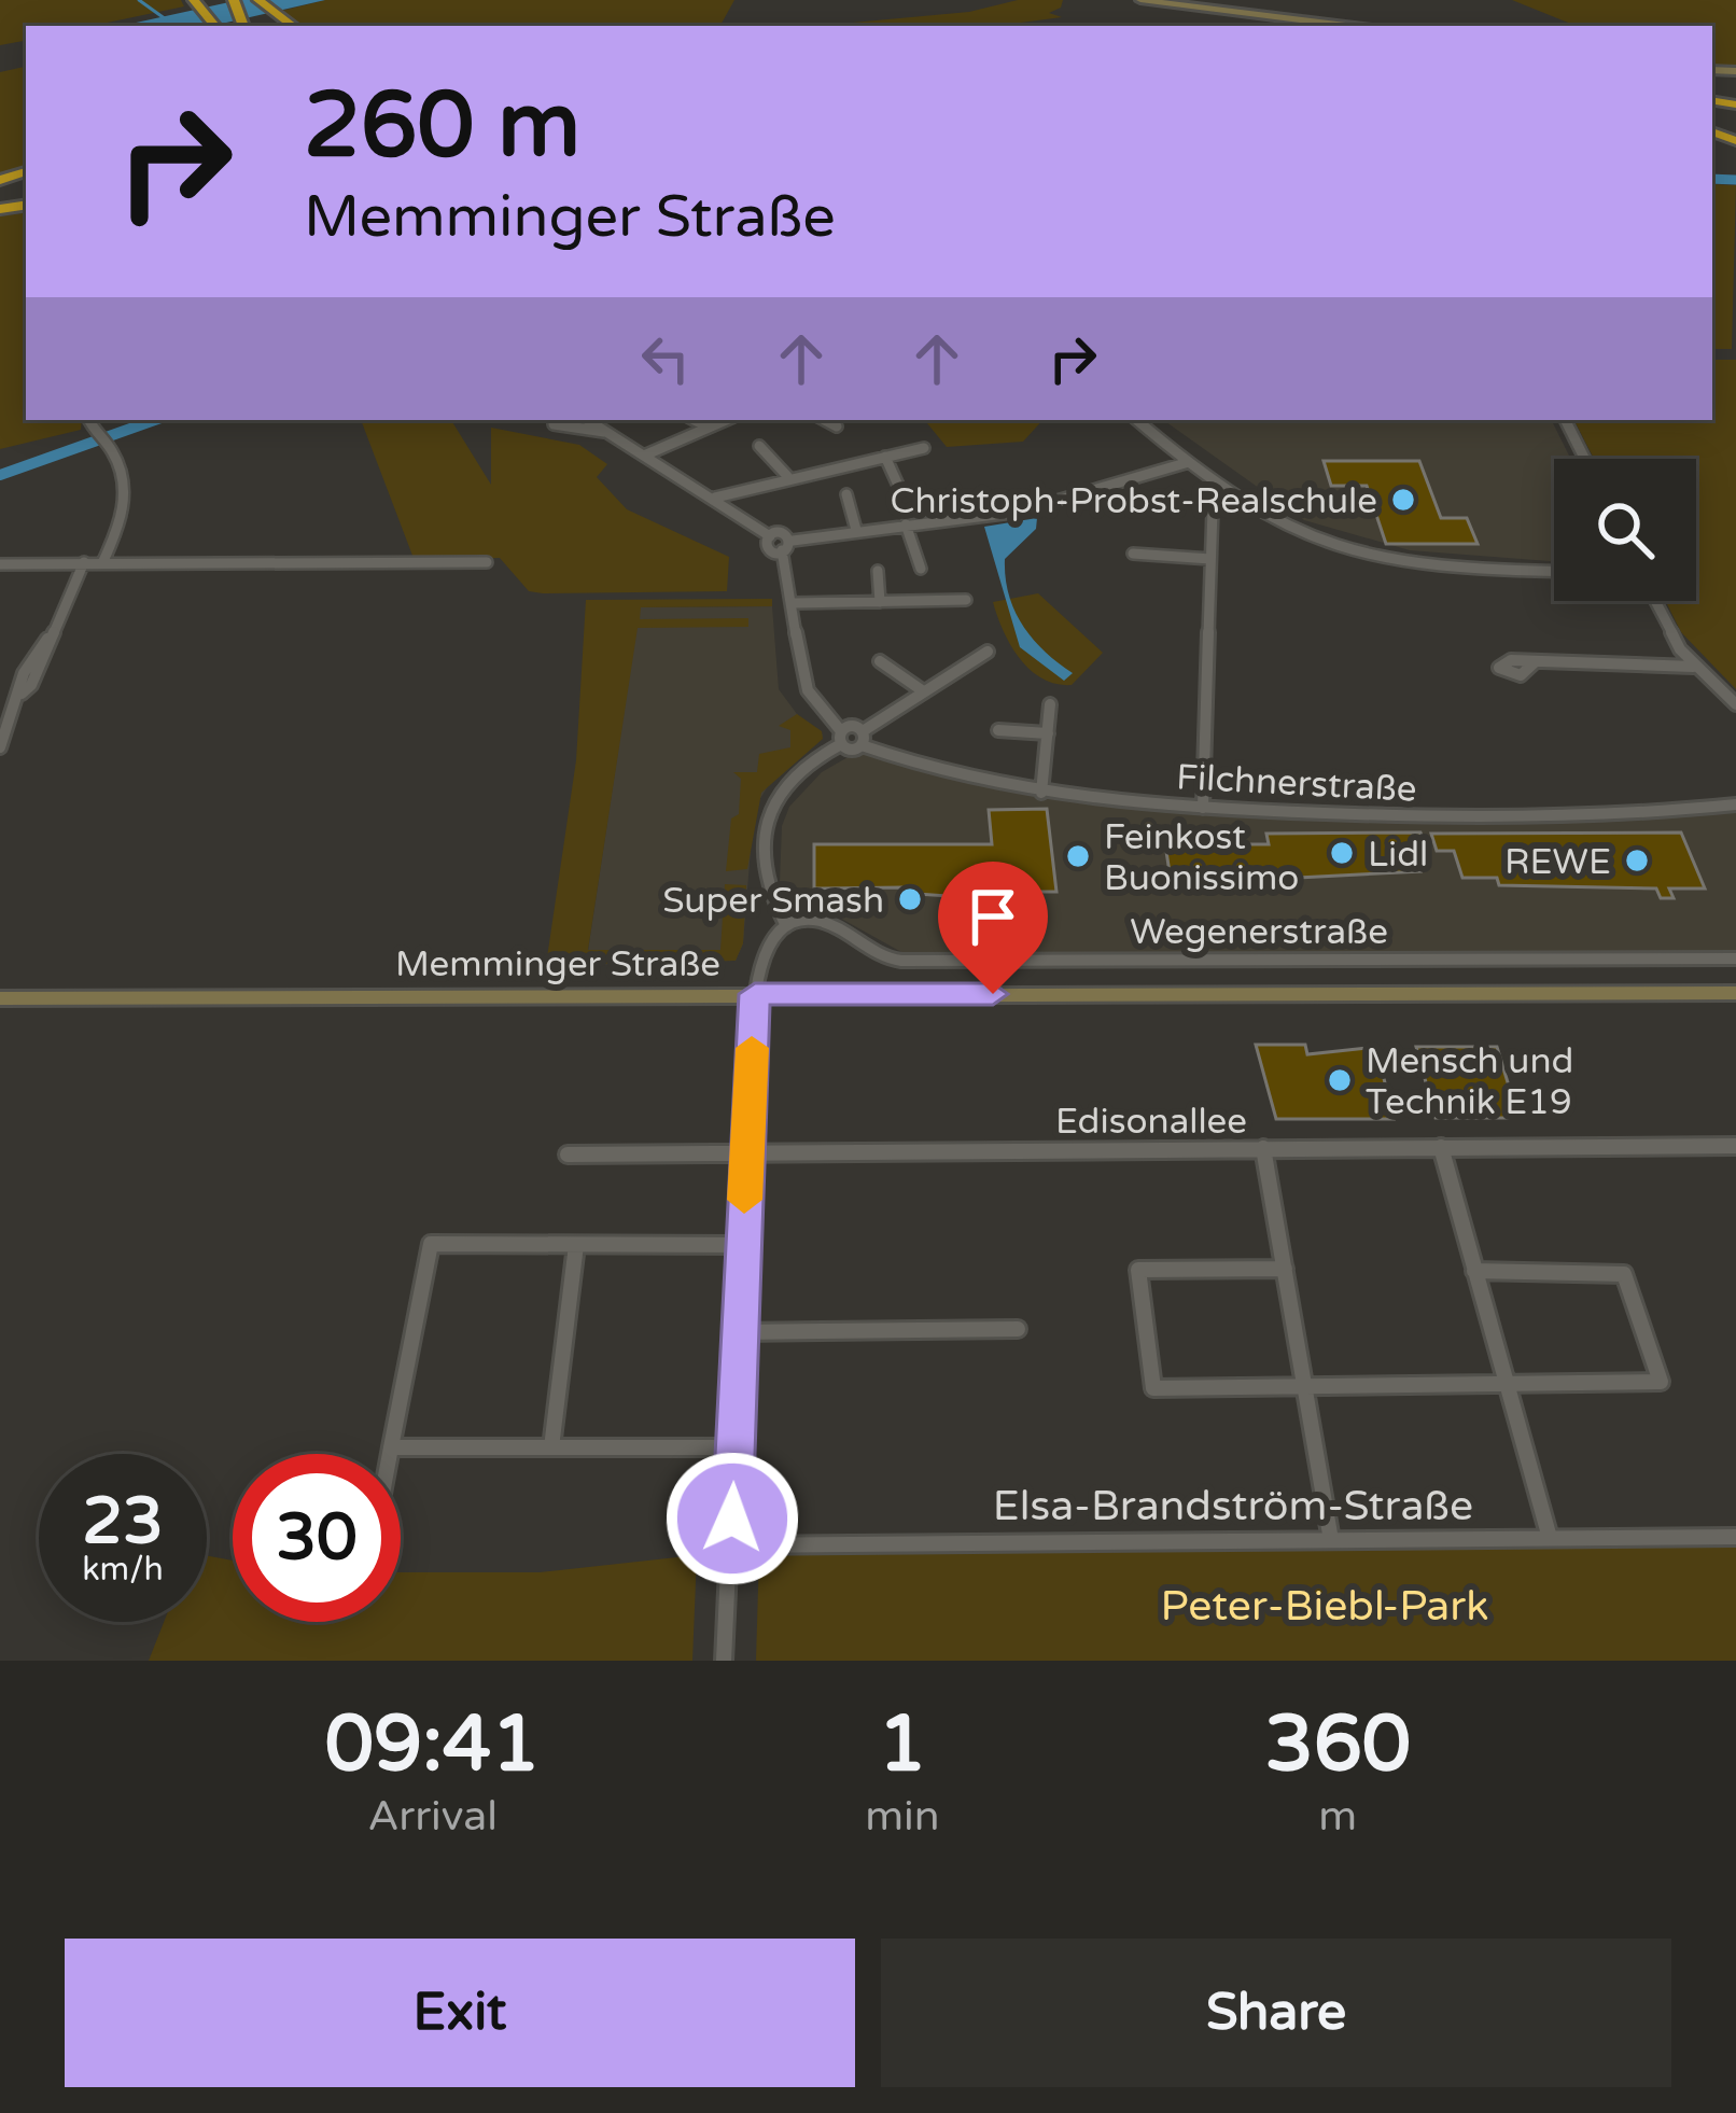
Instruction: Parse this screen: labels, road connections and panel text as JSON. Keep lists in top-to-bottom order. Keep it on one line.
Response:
{"streets":{"main road":["Memminger Straße"],"street":["Filchnerstraße","Wegenerstraße","Edisonallee","Elsa-Brandström-Straße"]},"parks":["Peter-Biebl-Park"],"places":["Christoph-Probst-Realschule","Lidl","Feinkost Buonissimo","REWE","Super Smash","Mensch und Technik E19"],"page":{"turn":["260 m","Memminger Straße"],"speed":"23 km/h","limit":"30","eta":["09:41","Arrival","1","min","360","m"],"buttons":["Exit","Share"]}}
